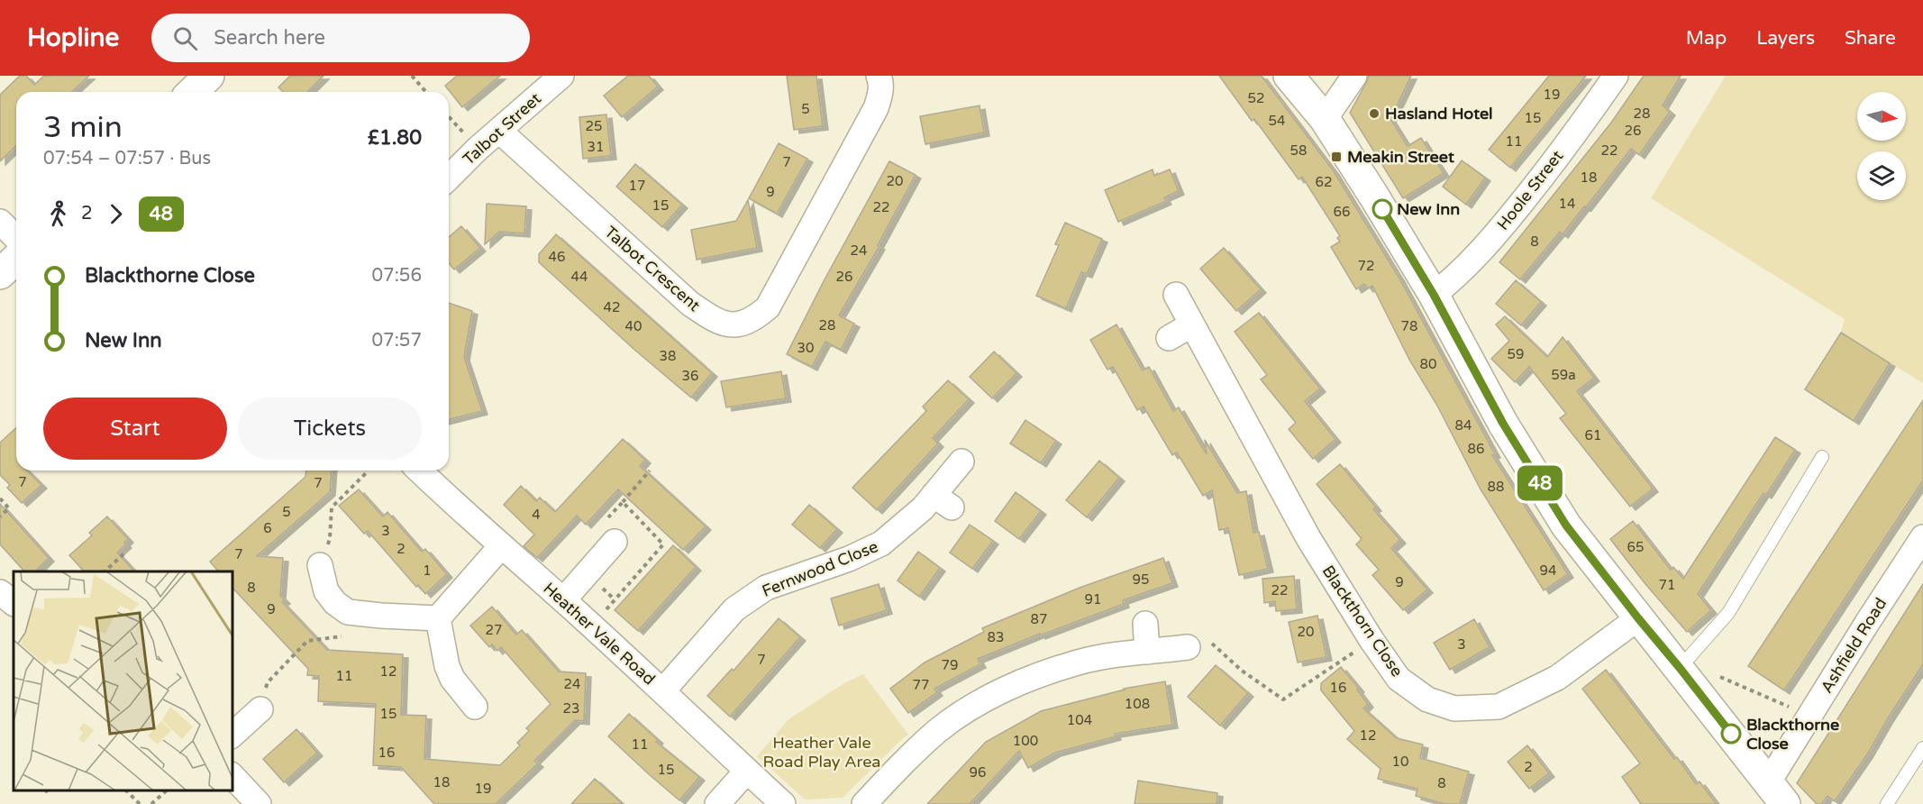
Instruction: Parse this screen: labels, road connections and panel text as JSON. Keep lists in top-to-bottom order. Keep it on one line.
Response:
{"streets":{"street":["Talbot Street","Hoole Street","Talbot Crescent","Fernwood Close","Blackthorn Close","Heather Vale Road","Ashfield Road"]},"crossings":[["Talbot Street","Talbot Crescent"],["Fernwood Close","Heather Vale Road"]],"parks":["Heather Vale Road Play Area"],"places":{"other":["Hasland Hotel","New Inn","Blackthorne Close"],"transit":["Meakin Street"]},"lines":["bus line 48"],"house_numbers":["19","52","5","28","15","54","25","26","11","31","58","22","7","18","20","62","17","9","14","15","22","66","8","24","46","72","44","26","42","28","40","78","30","59","38","80","59a","36","84","61","86","7","7","88","5","4","6","3","65","2","7","1","94","95","9","71","8","22","91","9","87","27","20","83","3","7","79","12","11","24","77","16","108","23","15","104","12","100","11","16","10","2","15","96","18","8","19"],"north":"right","page":{"header":"Hopline","search":"Search here","nav":["Map","Layers","Share"],"on_map":"48","heading":["3 min","07:54 – 07:57 · Bus","£1.80"],"legs":["2","48"],"list":[{"name":"Blackthorne Close","value":"07:56"},{"name":"New Inn","value":"07:57"}],"buttons":["Start","Tickets"]}}
